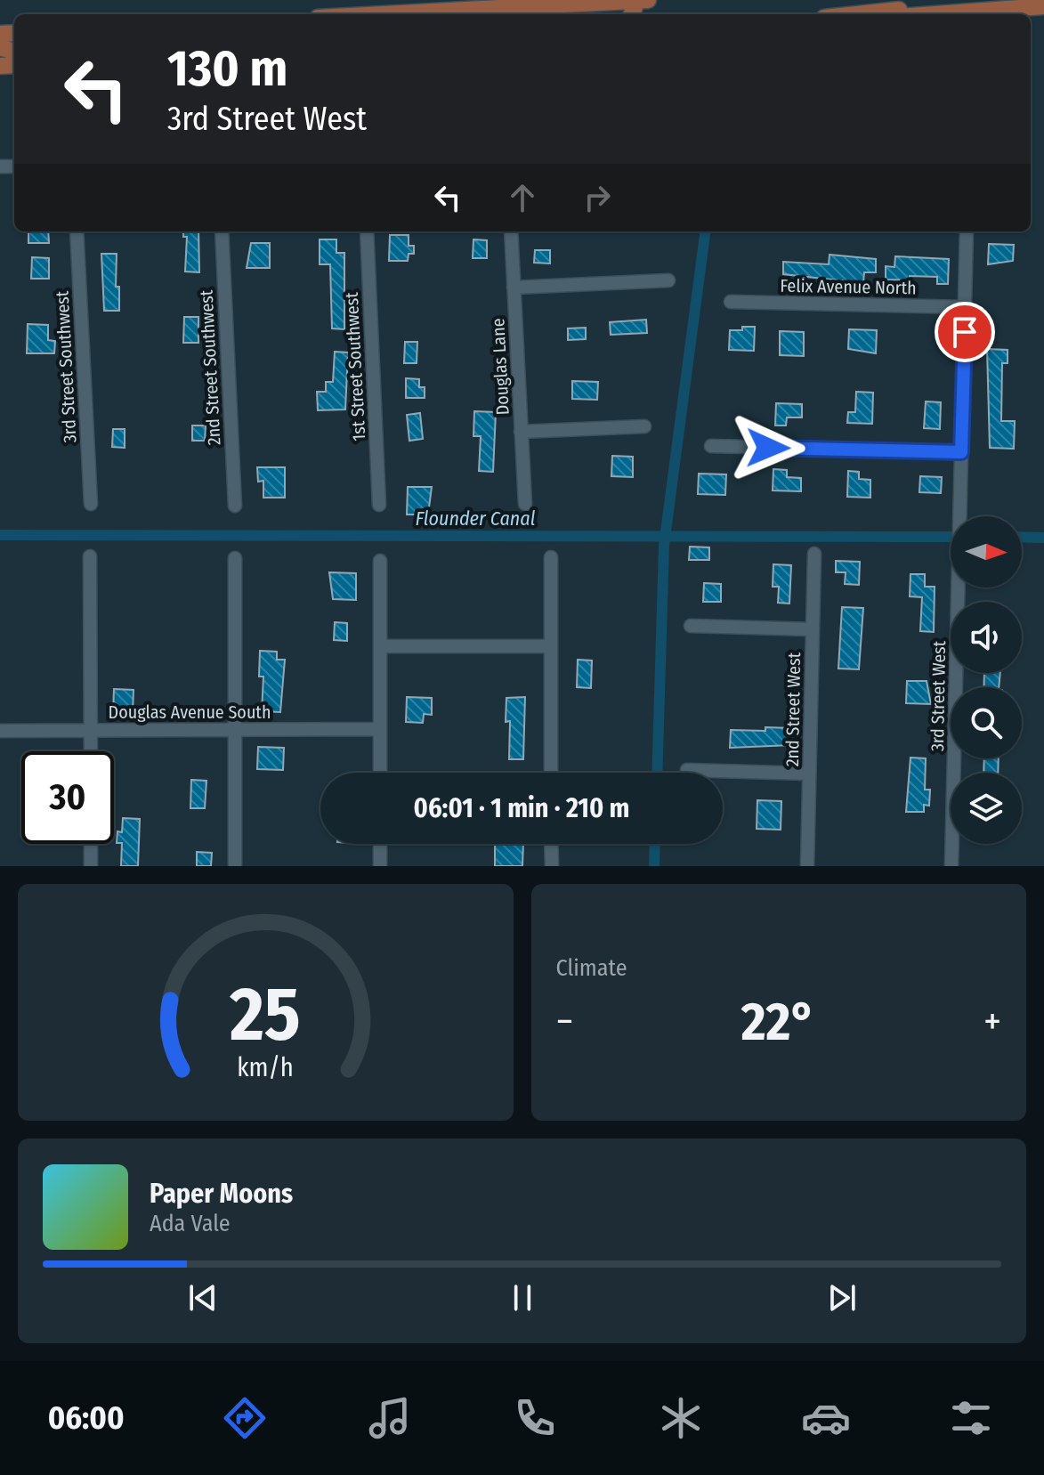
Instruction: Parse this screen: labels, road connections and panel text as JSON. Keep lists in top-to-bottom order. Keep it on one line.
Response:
{"streets":{"street":["Felix Avenue North","3rd Street Southwest","1st Street Southwest","Douglas Lane","2nd Street Southwest","3rd Street West","2nd Street West","Douglas Avenue South"]},"crossings":[["Felix Avenue North","3rd Street West"]],"water":["Flounder Canal"],"north":"right","page":{"turn":["130 m","3rd Street West"],"limit":"30","trip":"06:01 · 1 min · 210 m","tile":"Climate","heat":["−","22°","+"],"song":["Paper Moons","Ada Vale"],"tabs":"06:00","gauge":["25","km/h"]}}
